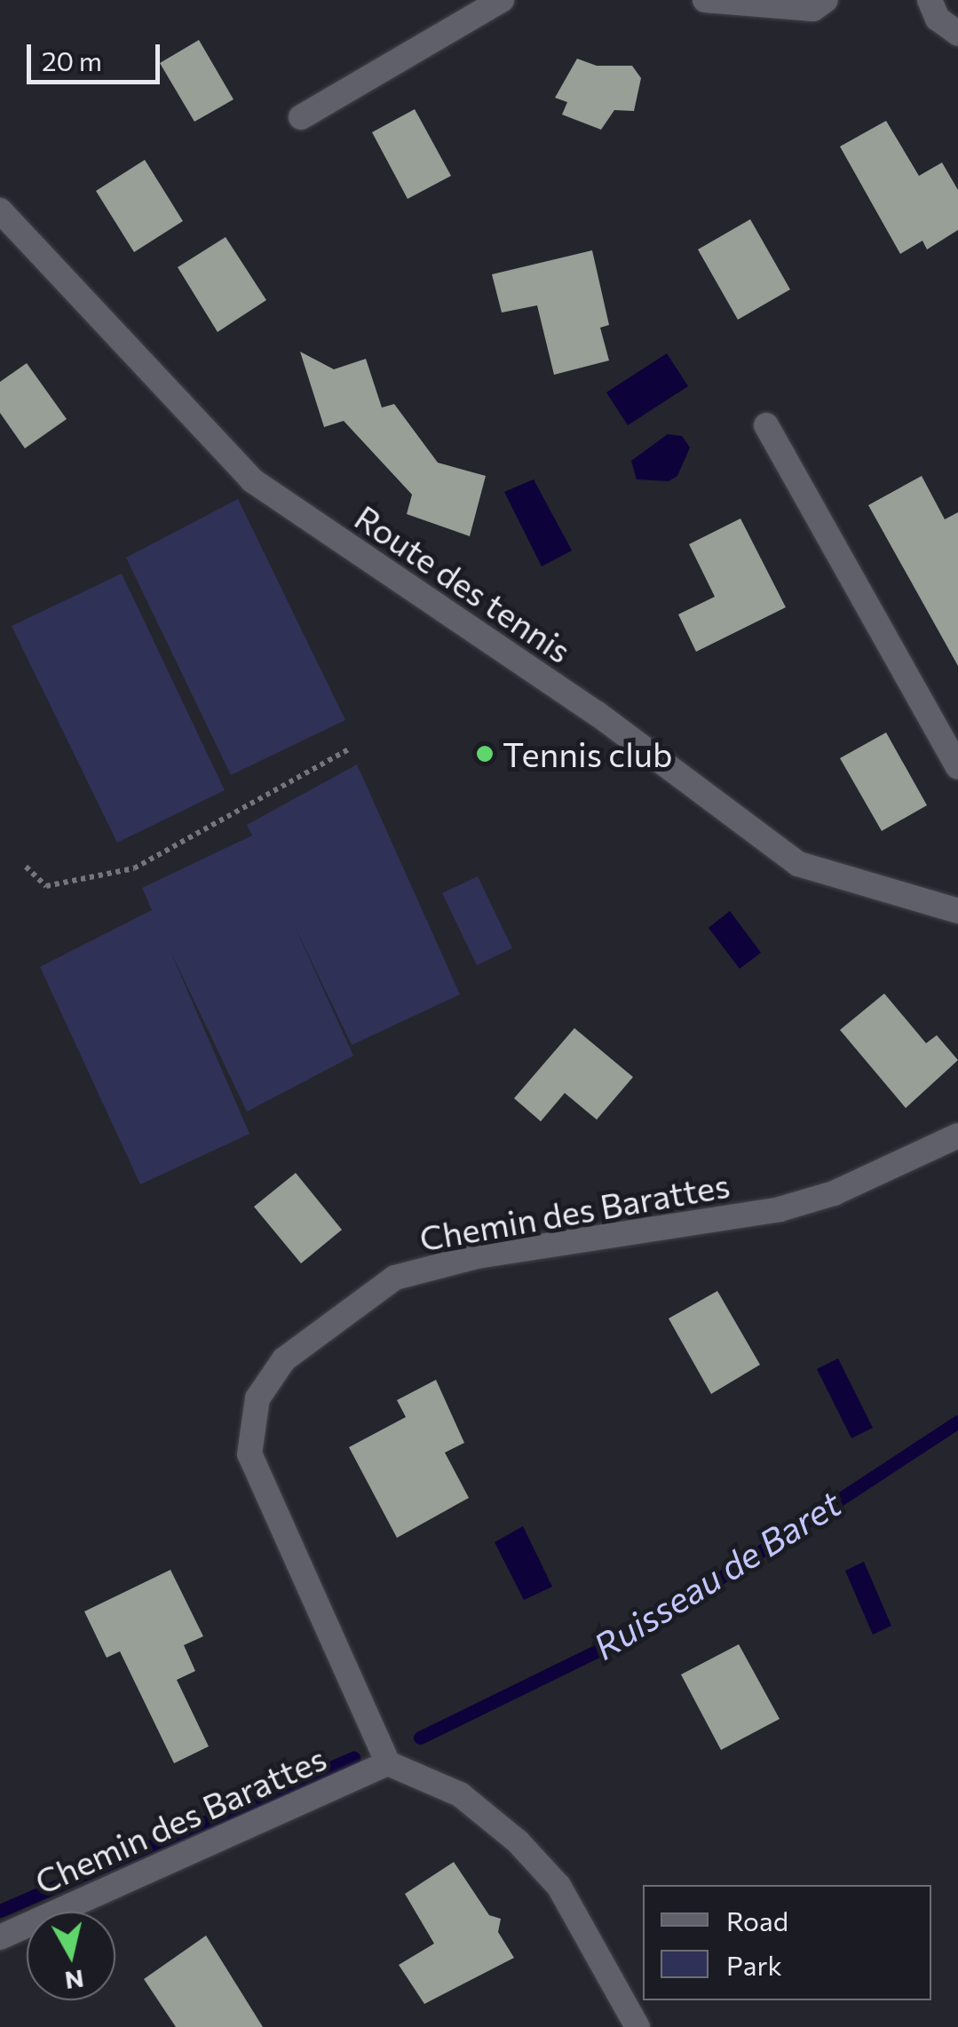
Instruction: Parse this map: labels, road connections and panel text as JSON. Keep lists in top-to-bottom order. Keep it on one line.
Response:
{"streets":{"street":["Route des tennis","Chemin des Barattes"]},"water":["Ruisseau de Baret"],"places":["Tennis club"],"legend":["Road","Park"],"scale_bar":"20 m","north":"bottom"}
